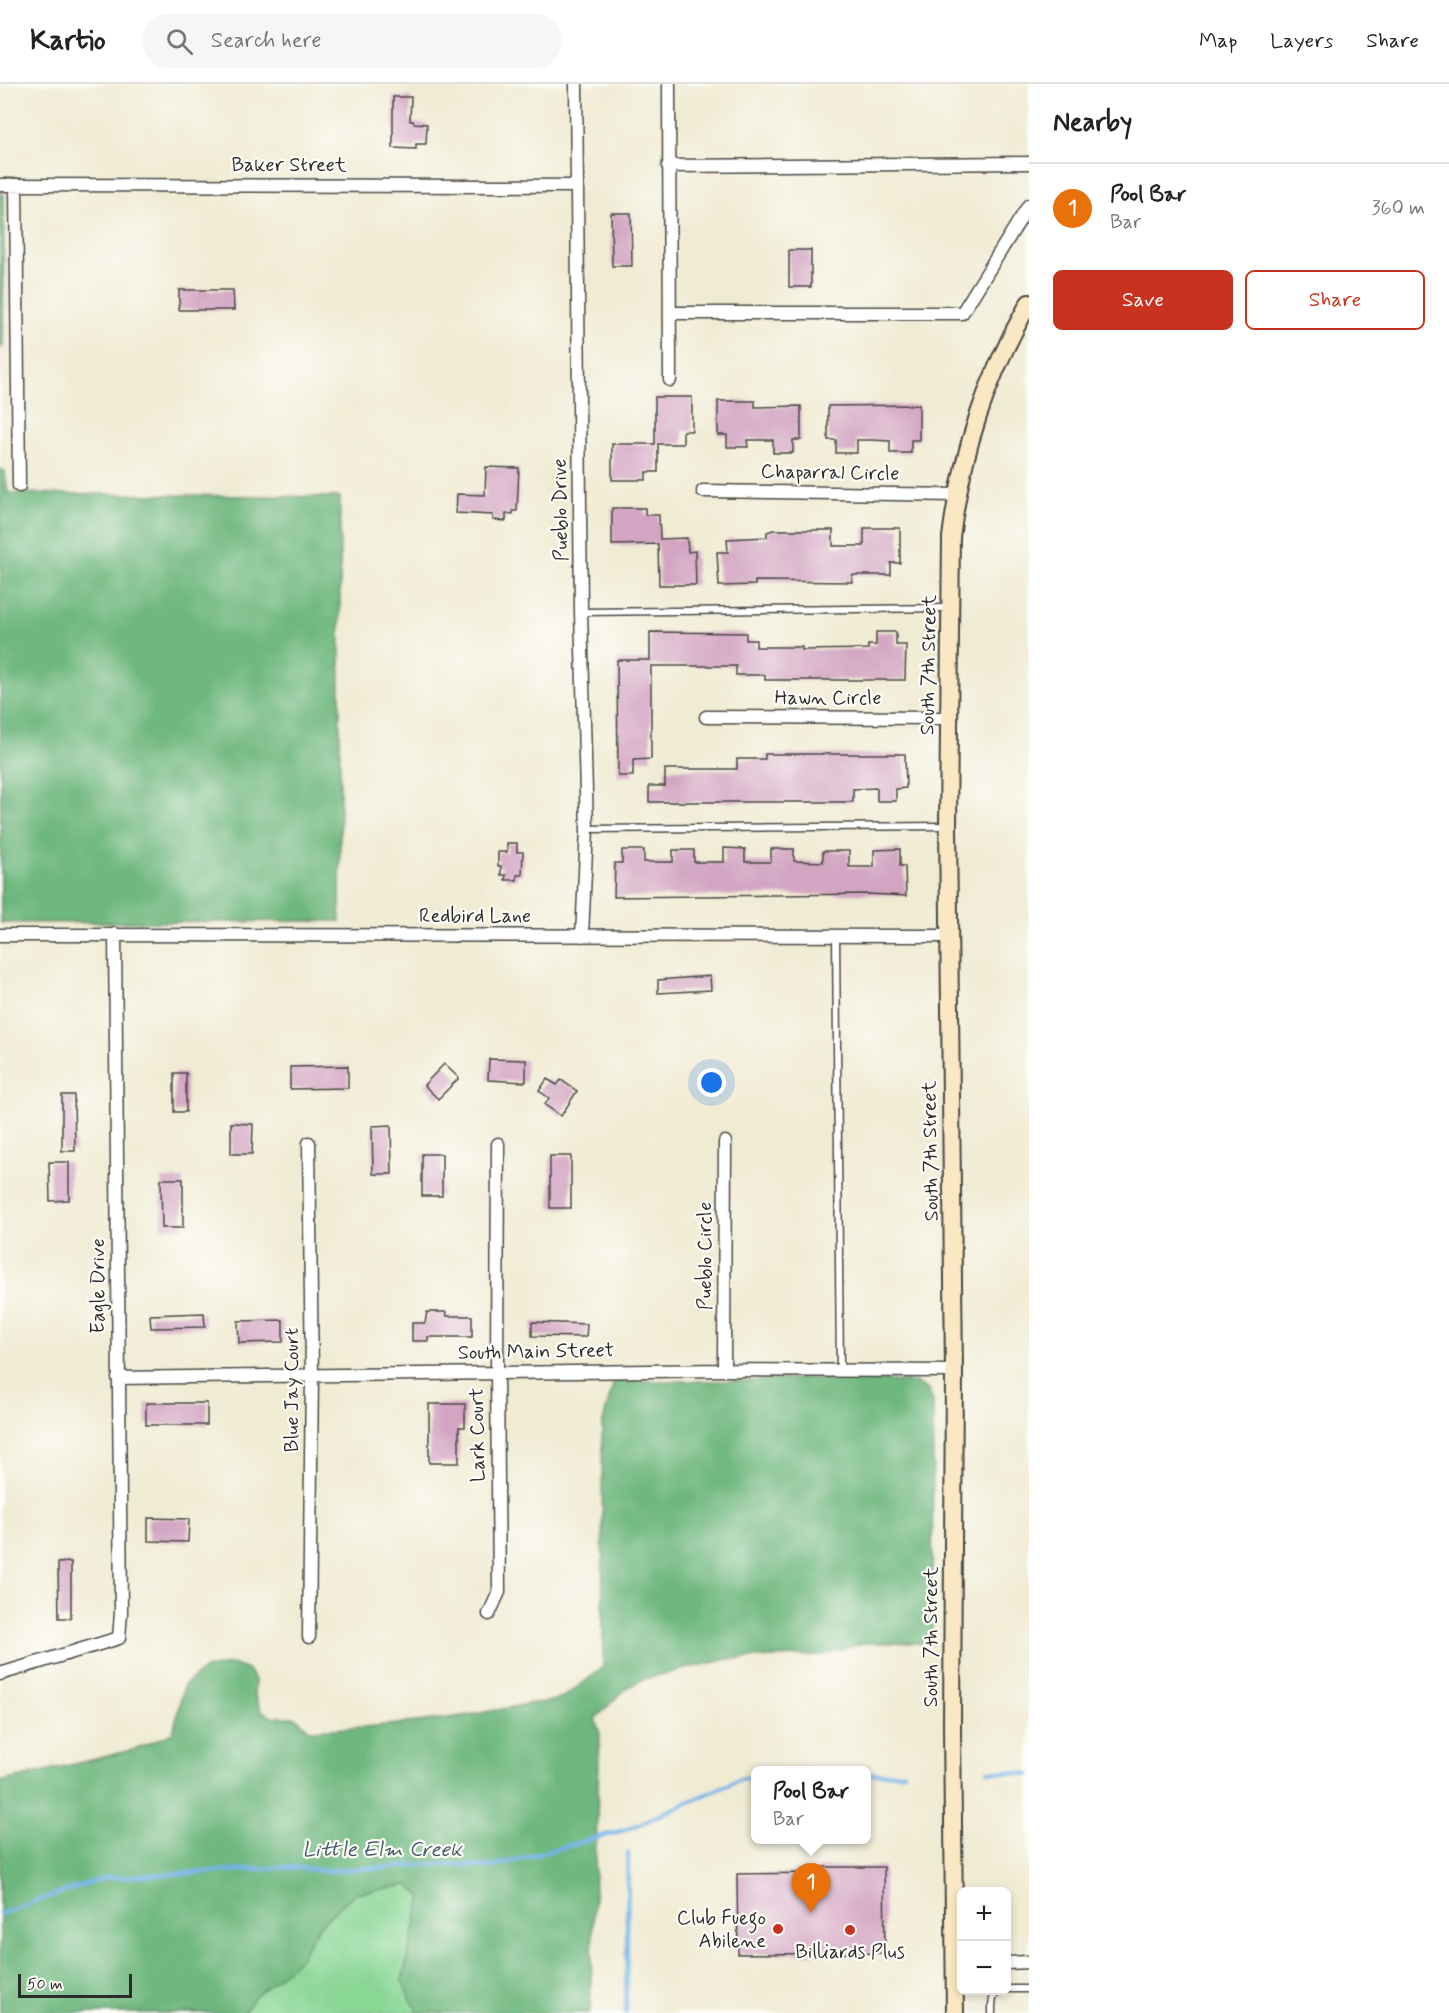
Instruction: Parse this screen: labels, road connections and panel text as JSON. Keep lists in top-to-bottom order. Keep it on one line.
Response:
{"streets":{"main road":["South 7th Street"],"street":["Baker Street","Chaparral Circle","Pueblo Drive","Hawn Circle","Redbird Lane","Pueblo Circle","Eagle Drive","South Main Street","Blue Jay Court","Lark Court"]},"crossings":[["Baker Street","Pueblo Drive"],["Chaparral Circle","South 7th Street"],["Pueblo Drive","Redbird Lane"],["South 7th Street","Hawn Circle"],["South 7th Street","Redbird Lane"],["South 7th Street","South Main Street"],["Redbird Lane","Eagle Drive"],["Pueblo Circle","South Main Street"],["Eagle Drive","South Main Street"],["South Main Street","Blue Jay Court"],["South Main Street","Lark Court"]],"water":["Little Elm Creek"],"places":["Club Fuego Abilene","Billiards Plus"],"scale_bar":"50 m","page":{"header":"Kartio","search":"Search here","nav":["Map","Layers","Share"],"heading":"Nearby","list":[{"mark":"1","name":"Pool Bar","note":"Bar","value":"360 m"}],"buttons":["Save","Share"],"popup":["Pool Bar","Bar"],"pins":"1","map_buttons":["+","−"],"scale":"50 m"}}
